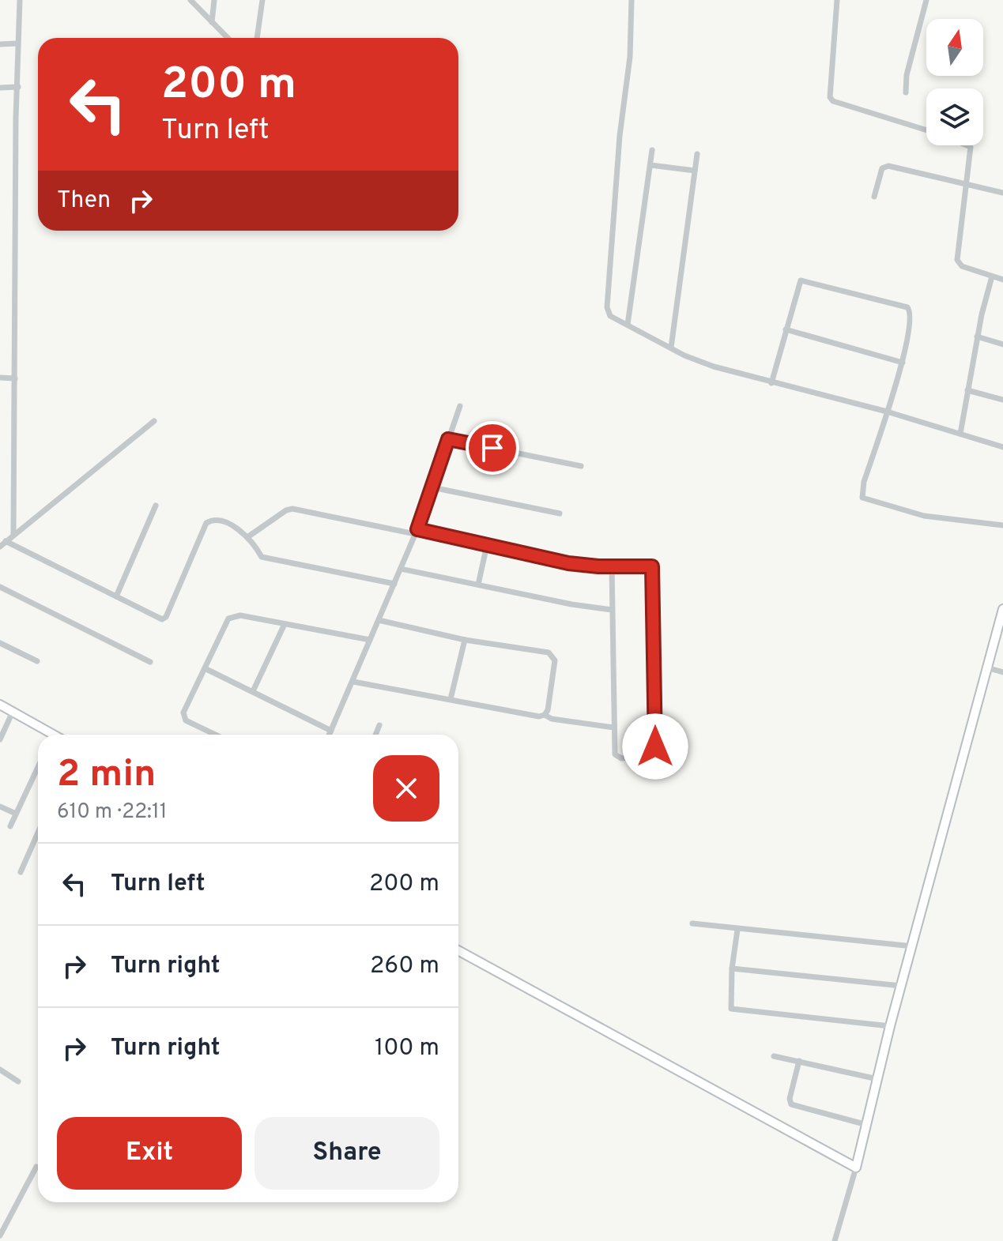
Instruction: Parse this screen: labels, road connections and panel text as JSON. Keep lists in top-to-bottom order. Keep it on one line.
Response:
{"north":"top","page":{"turn":["200 m","Turn left"],"then":"Then","heading":["2 min","610 m · 22:11"],"list":[{"name":"Turn left","value":"200 m"},{"name":"Turn right","value":"260 m"},{"name":"Turn right","value":"100 m"}],"buttons":["Exit","Share"]}}
